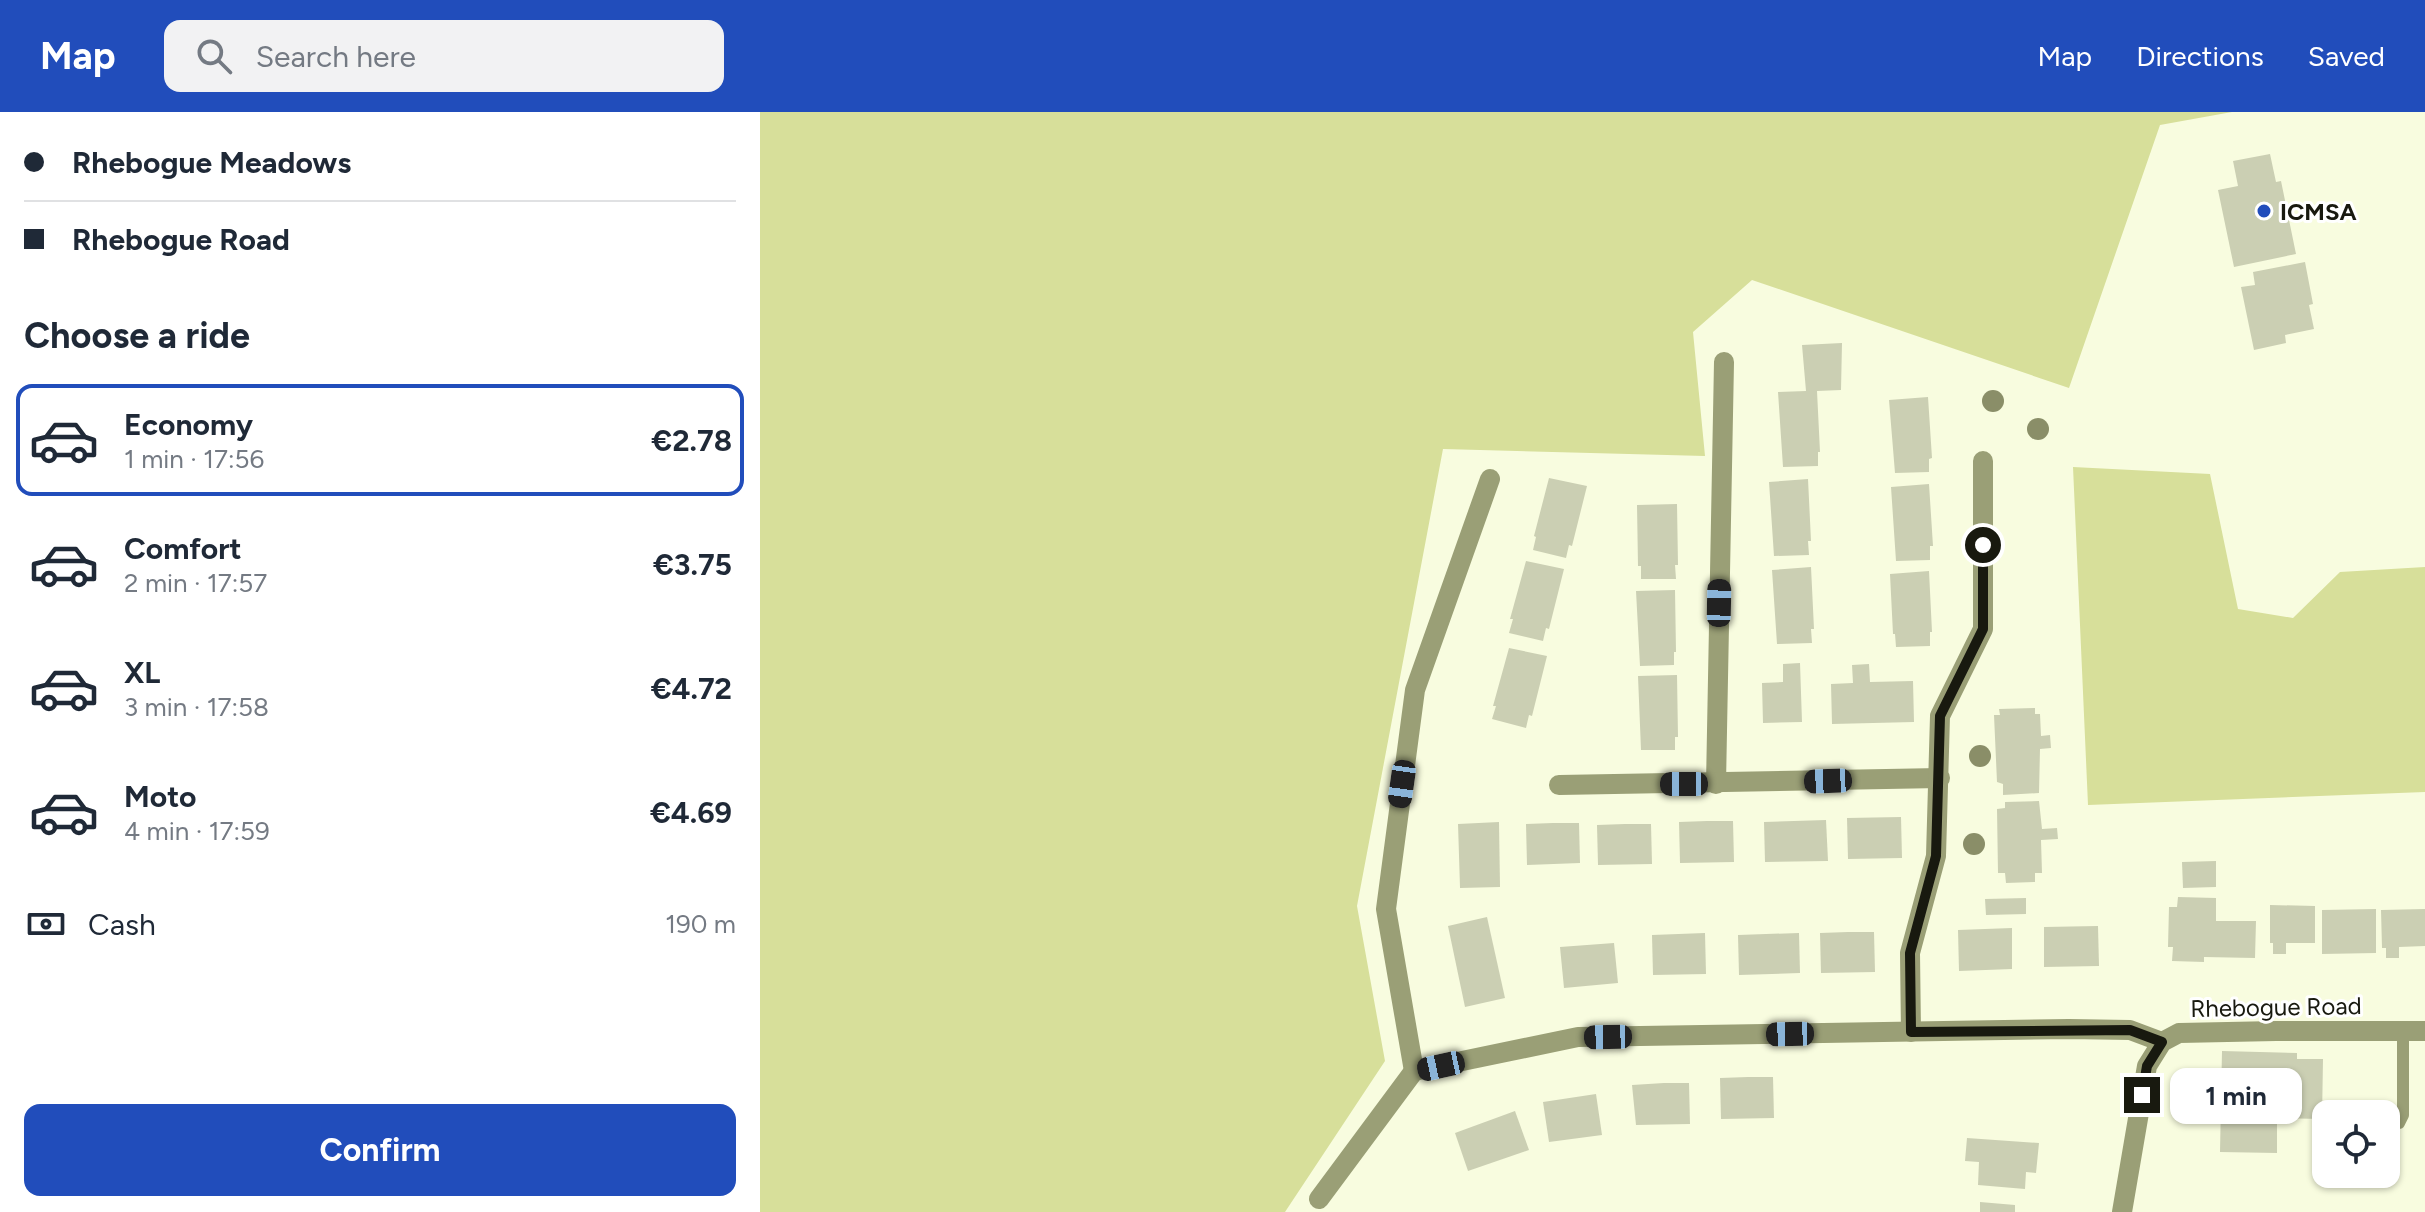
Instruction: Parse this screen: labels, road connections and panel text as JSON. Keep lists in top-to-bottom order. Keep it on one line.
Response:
{"streets":{"street":["Rhebogue Road"]},"places":["ICMSA"],"page":{"header":"Map","search":"Search here","nav":["Map","Directions","Saved"],"banner":["Rhebogue Meadows","Rhebogue Road"],"heading":"Choose a ride","list":[{"name":"Economy","note":"1 min · 17:56","value":"€2.78"},{"name":"Comfort","note":"2 min · 17:57","value":"€3.75"},{"name":"XL","note":"3 min · 17:58","value":"€4.72"},{"name":"Moto","note":"4 min · 17:59","value":"€4.69"}],"pay":["Cash","190 m"],"bubble":"1 min","buttons":"Confirm"}}
